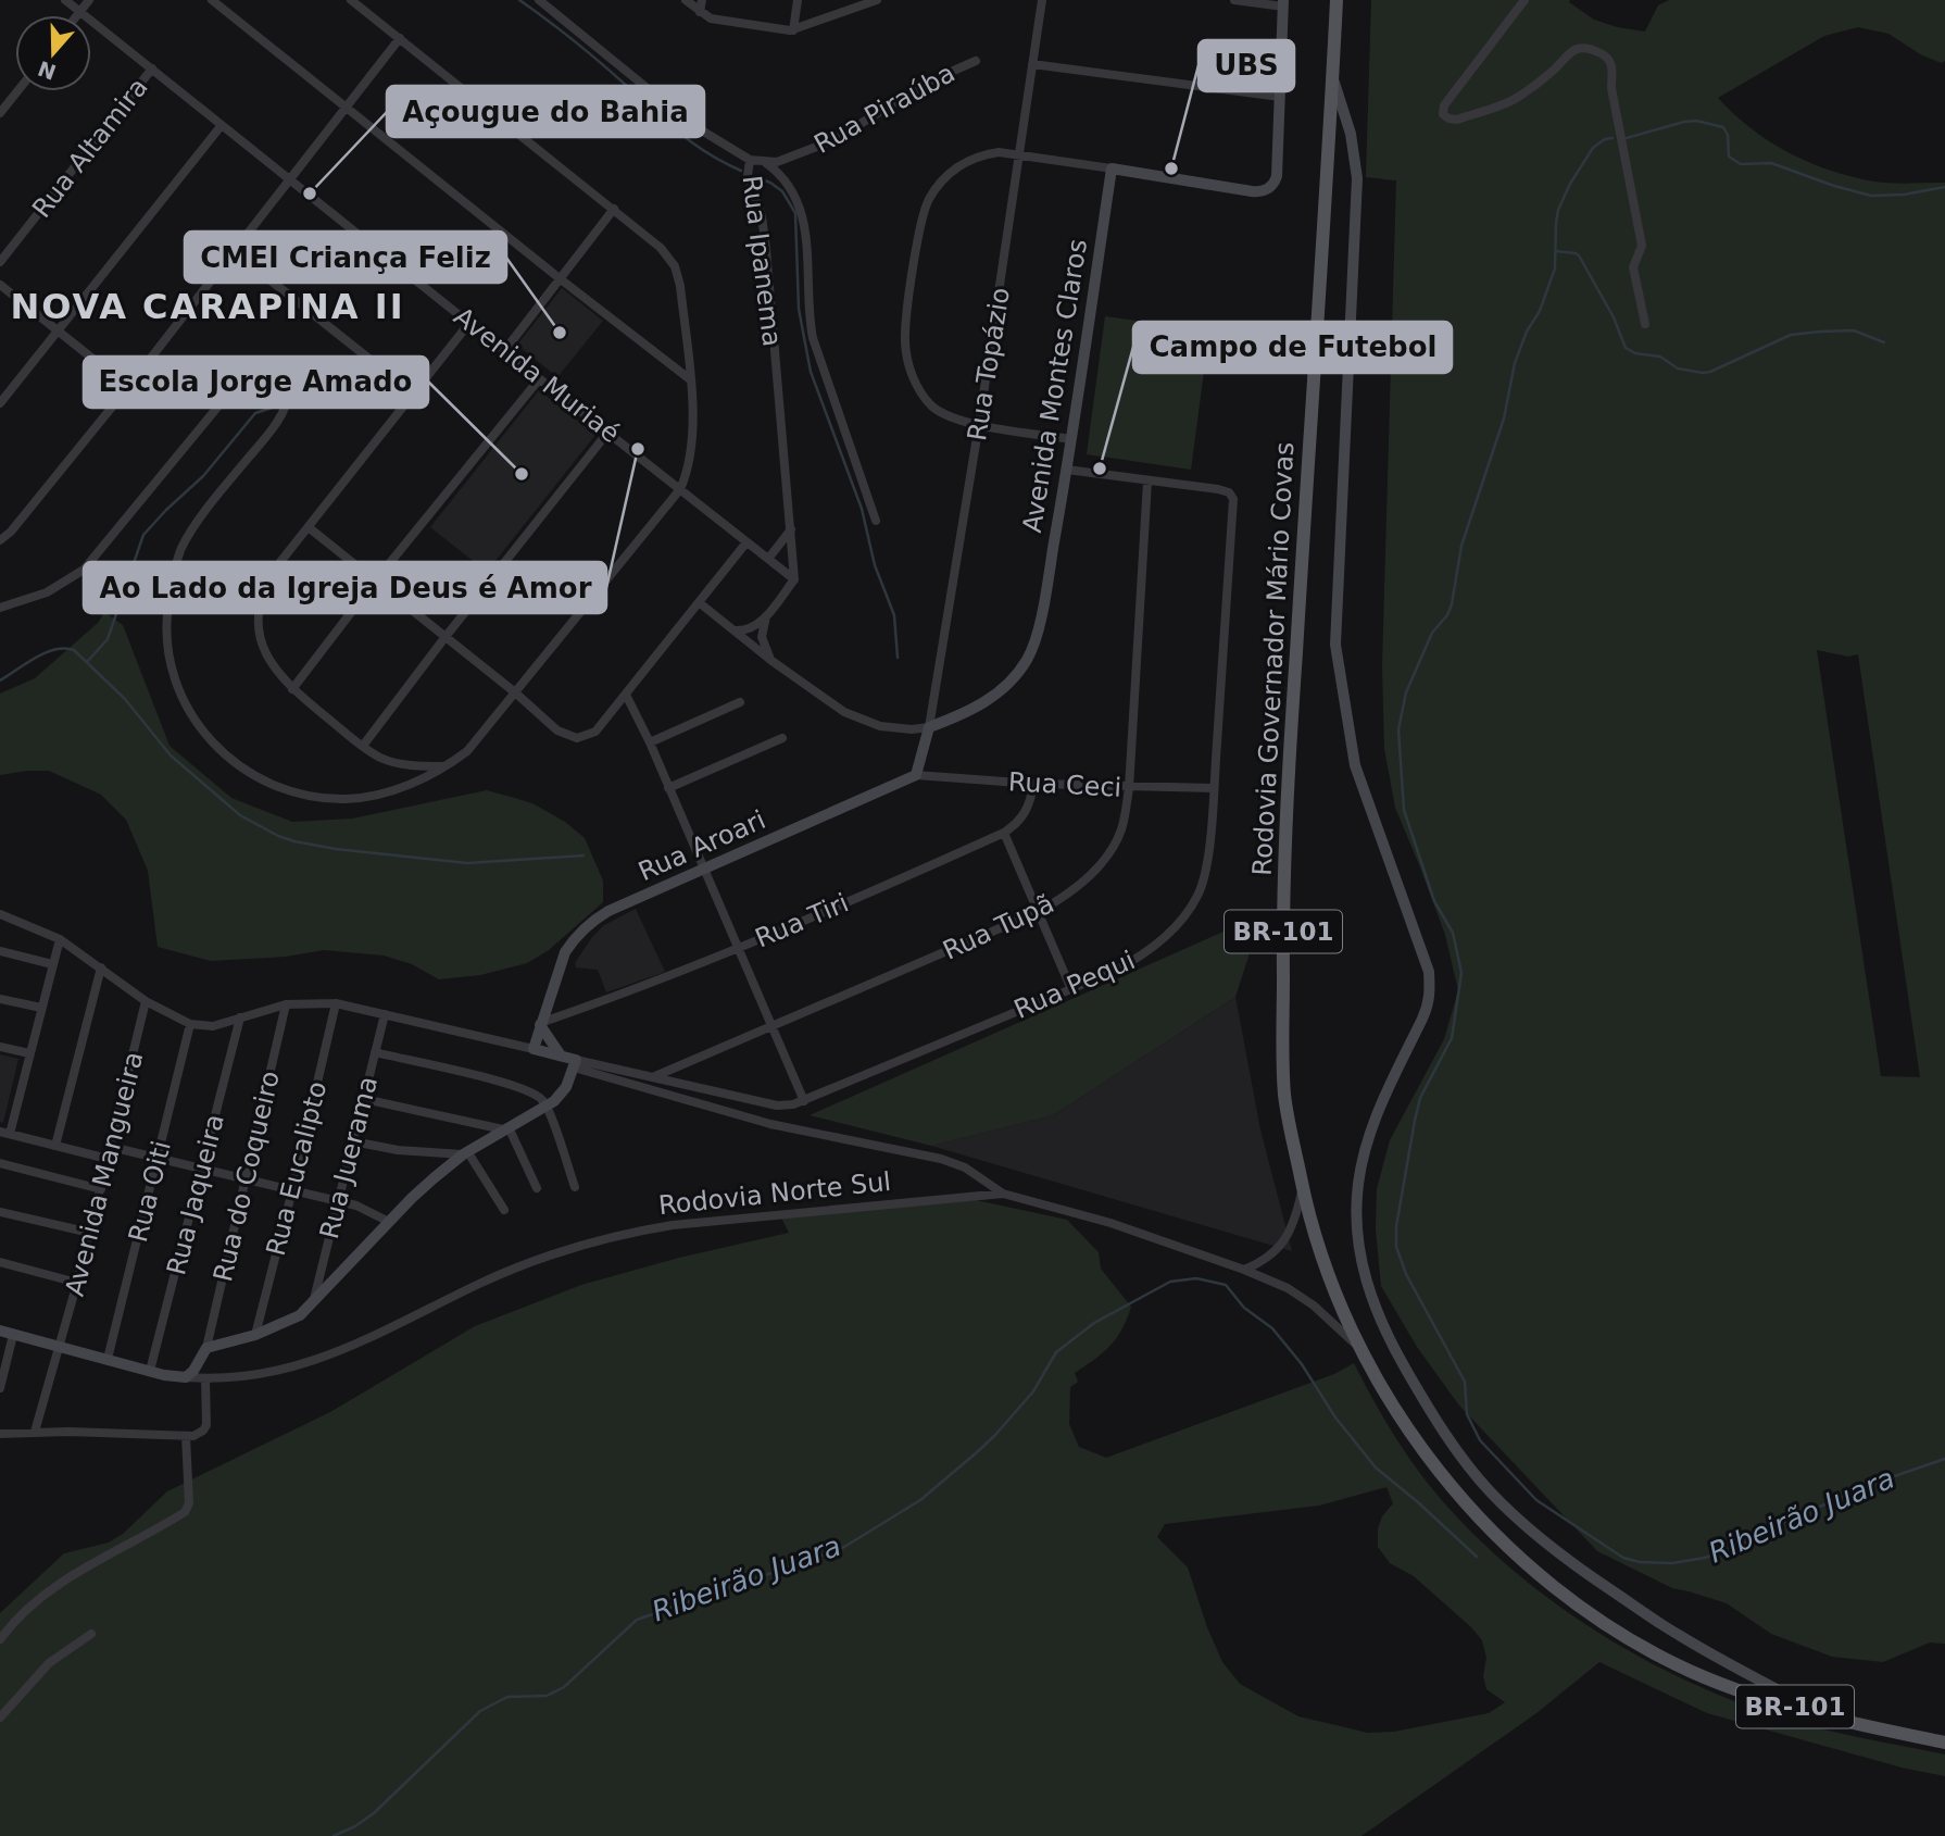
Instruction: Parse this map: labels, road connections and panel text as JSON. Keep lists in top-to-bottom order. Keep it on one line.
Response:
{"streets":{"main road":["Rodovia Governador Mário Covas","BR-101"],"street":["Rua Piraúba","Rua Altamira","Rua Ipanema","Rua Topázio","Avenida Muriaé","Avenida Montes Claros","Rua Ceci","Rua Aroari","Rua Tiri","Rua Tupã","Rua Pequi","Rua Juerama","Rua Eucalipto","Avenida Mangueira","Rua do Coqueiro","Rua Oiti","Rodovia Norte Sul","Rua Jaqueira"]},"crossings":[["Rua Piraúba","Rua Ipanema"],["Rua Altamira","Avenida Muriaé"],["Rua Ipanema","Avenida Muriaé"],["Rua Topázio","Avenida Montes Claros"],["Rodovia Governador Mário Covas","Rodovia Norte Sul"],["Rua Ceci","Rua Aroari"],["Rua Ceci","Rua Tiri"],["Rua Ceci","Rua Tupã"],["Rua Ceci","Rua Pequi"],["Rua Aroari","Rua Tiri"],["Rua Tupã","Rua Pequi"],["Avenida Mangueira","Rodovia Norte Sul"],["Rua Oiti","Rodovia Norte Sul"],["Rodovia Norte Sul","Rua Jaqueira"]],"districts":["NOVA CARAPINA II"],"water":["Ribeirão Juara"],"places":["UBS","Açougue do Bahia","CMEI Criança Feliz","Ao Lado da Igreja Deus é Amor","Campo de Futebol","Escola Jorge Amado"],"north":"bottom"}
